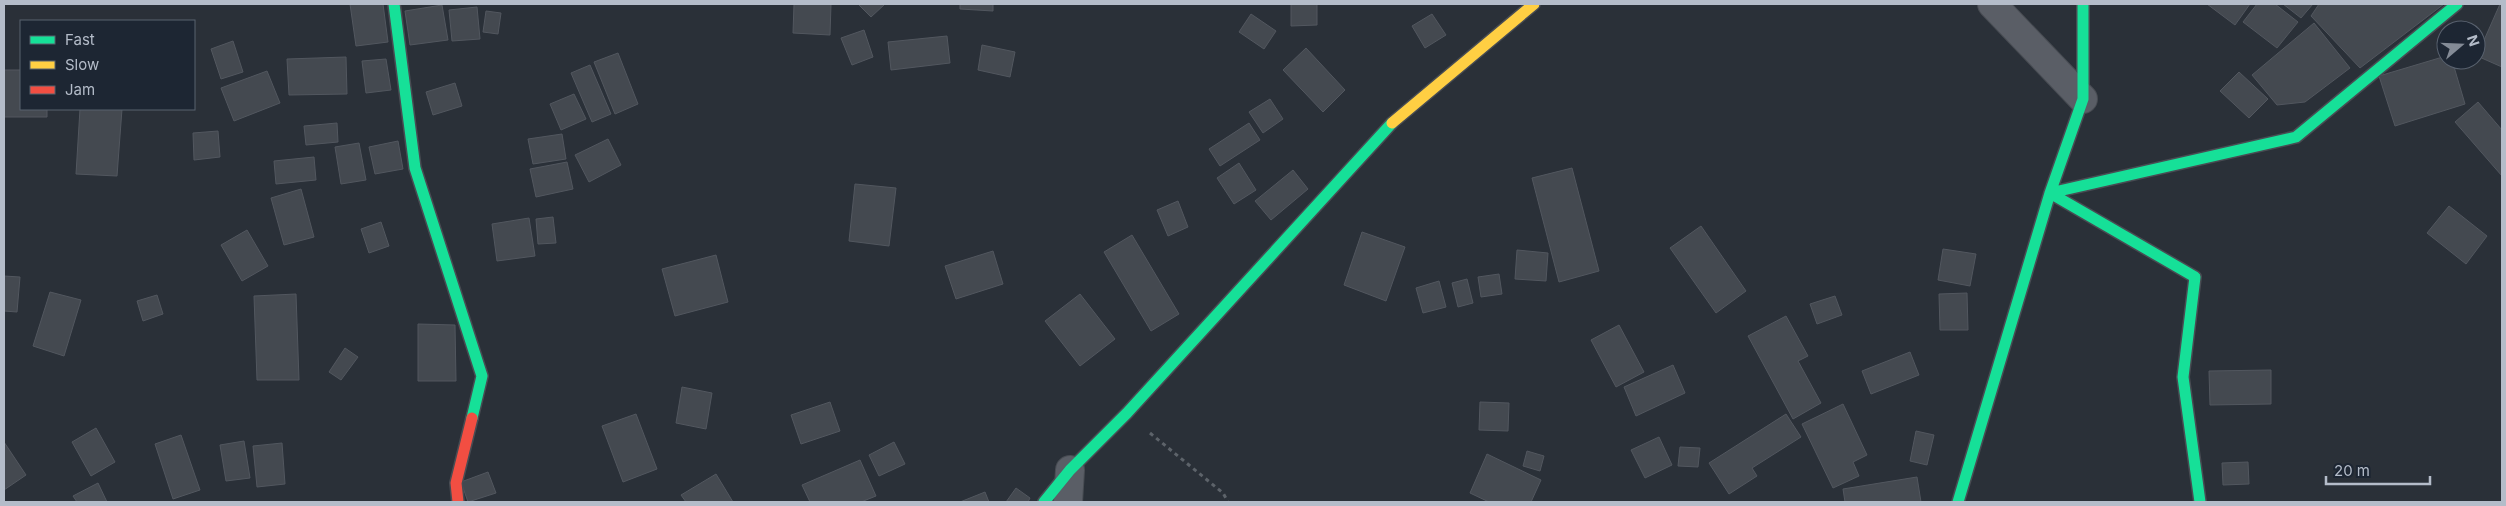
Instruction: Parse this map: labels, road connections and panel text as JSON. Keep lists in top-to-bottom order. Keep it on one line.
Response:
{"legend":["Fast","Slow","Jam"],"scale_bar":"20 m","north":"right"}
